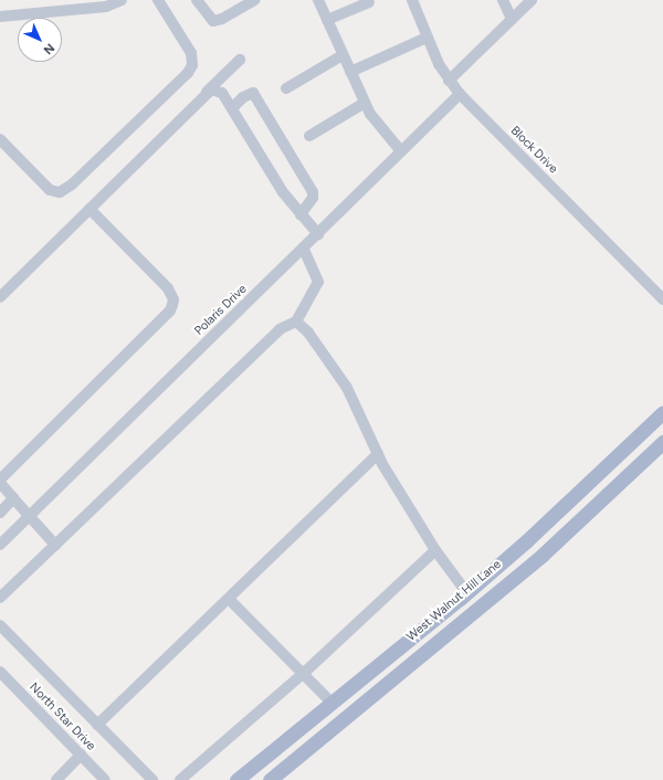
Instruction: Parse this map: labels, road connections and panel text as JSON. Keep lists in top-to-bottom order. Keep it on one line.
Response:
{"streets":{"main road":["West Walnut Hill Lane"],"street":["Block Drive","Polaris Drive","North Star Drive"]},"crossings":[["Block Drive","Polaris Drive"]],"north":"bottom right"}
